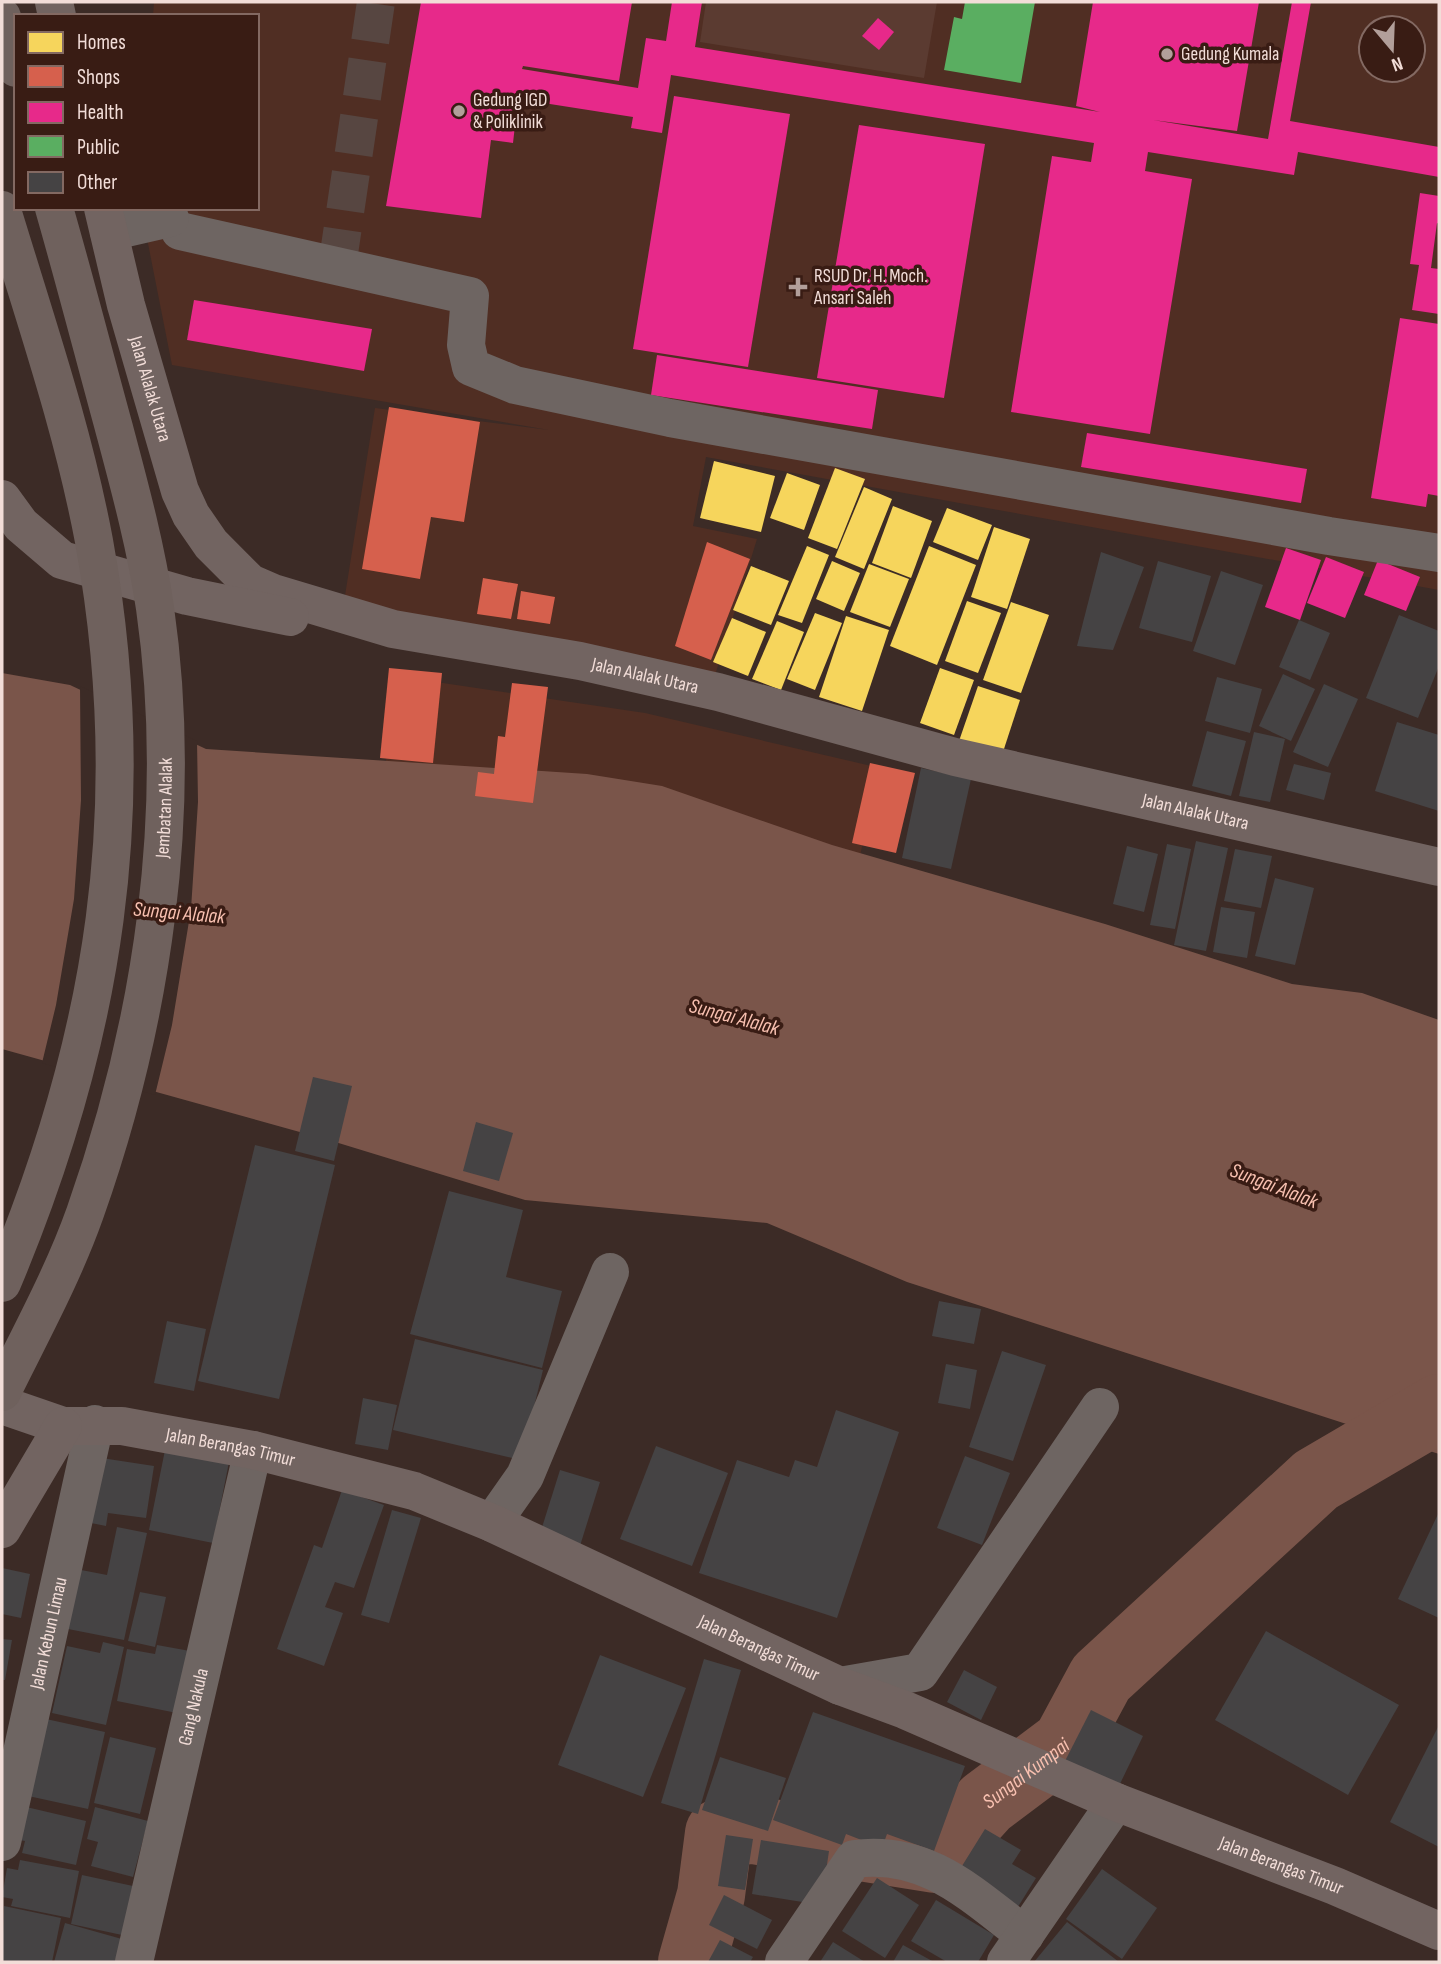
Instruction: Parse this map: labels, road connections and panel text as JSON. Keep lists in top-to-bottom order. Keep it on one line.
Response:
{"streets":{"highway":["Jembatan Alalak"],"main road":["Jalan Alalak Utara","Jalan Berangas Timur"],"street":["Jalan Kebun Limau","Gang Nakula"]},"crossings":[["Jalan Berangas Timur","Jalan Kebun Limau"],["Jalan Berangas Timur","Gang Nakula"]],"water":["Sungai Alalak","Sungai Kumpai"],"places":{"other":["Gedung Kumala","Gedung IGD & Poliklinik"],"health":["RSUD Dr. H. Moch. Ansari Saleh"]},"legend":["Homes","Shops","Health","Public","Other"],"north":"bottom"}
